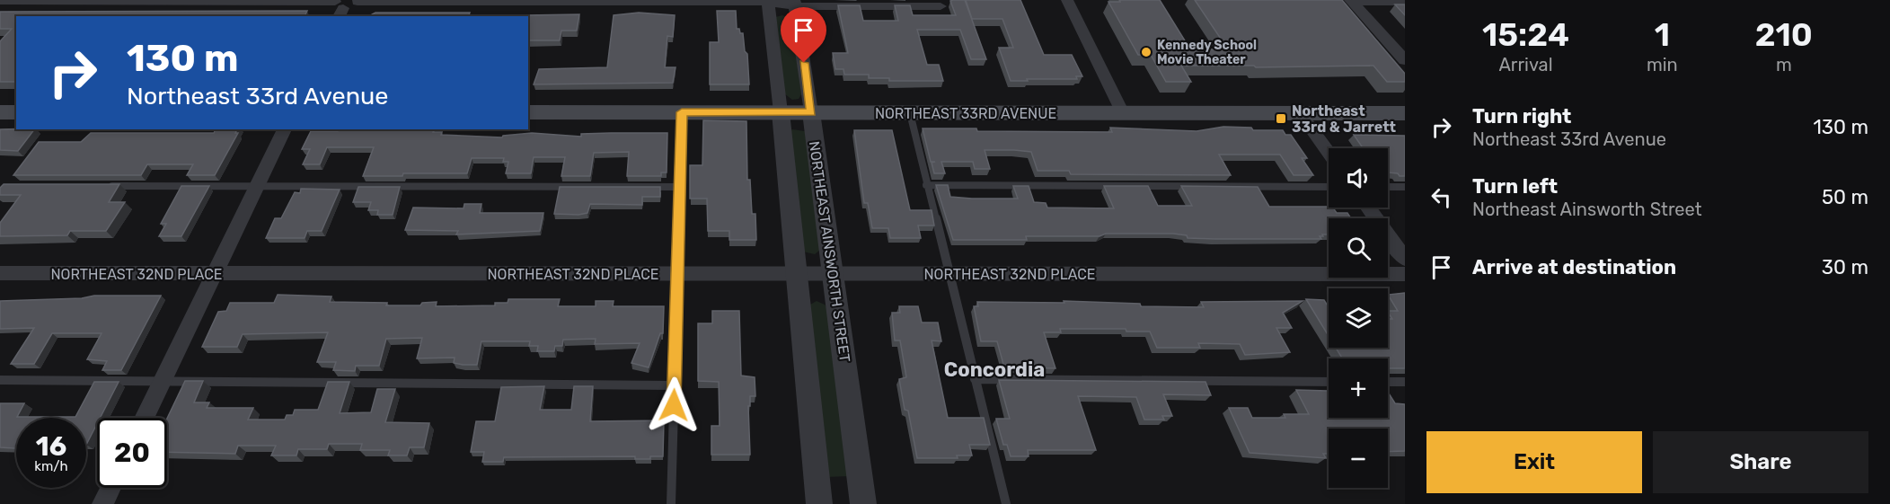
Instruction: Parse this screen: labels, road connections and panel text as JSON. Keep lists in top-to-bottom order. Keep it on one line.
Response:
{"streets":{"main road":["NORTHEAST 33RD AVENUE"],"street":["NORTHEAST AINSWORTH STREET","NORTHEAST 32ND PLACE"]},"crossings":[["NORTHEAST 33RD AVENUE","NORTHEAST AINSWORTH STREET"],["NORTHEAST AINSWORTH STREET","NORTHEAST 32ND PLACE"]],"districts":["Concordia"],"places":{"other":["Kennedy School Movie Theater"],"transit":["Northeast 33rd & Jarrett"]},"page":{"eta":["15:24","Arrival","1","min","210","m"],"turn":["130 m","Northeast 33rd Avenue"],"list":[{"name":"Turn right","note":"Northeast 33rd Avenue","value":"130 m"},{"name":"Turn left","note":"Northeast Ainsworth Street","value":"50 m"},{"name":"Arrive at destination","value":"30 m"}],"map_buttons":["+","−"],"speed":"16 km/h","limit":"20","buttons":["Exit","Share"]}}
